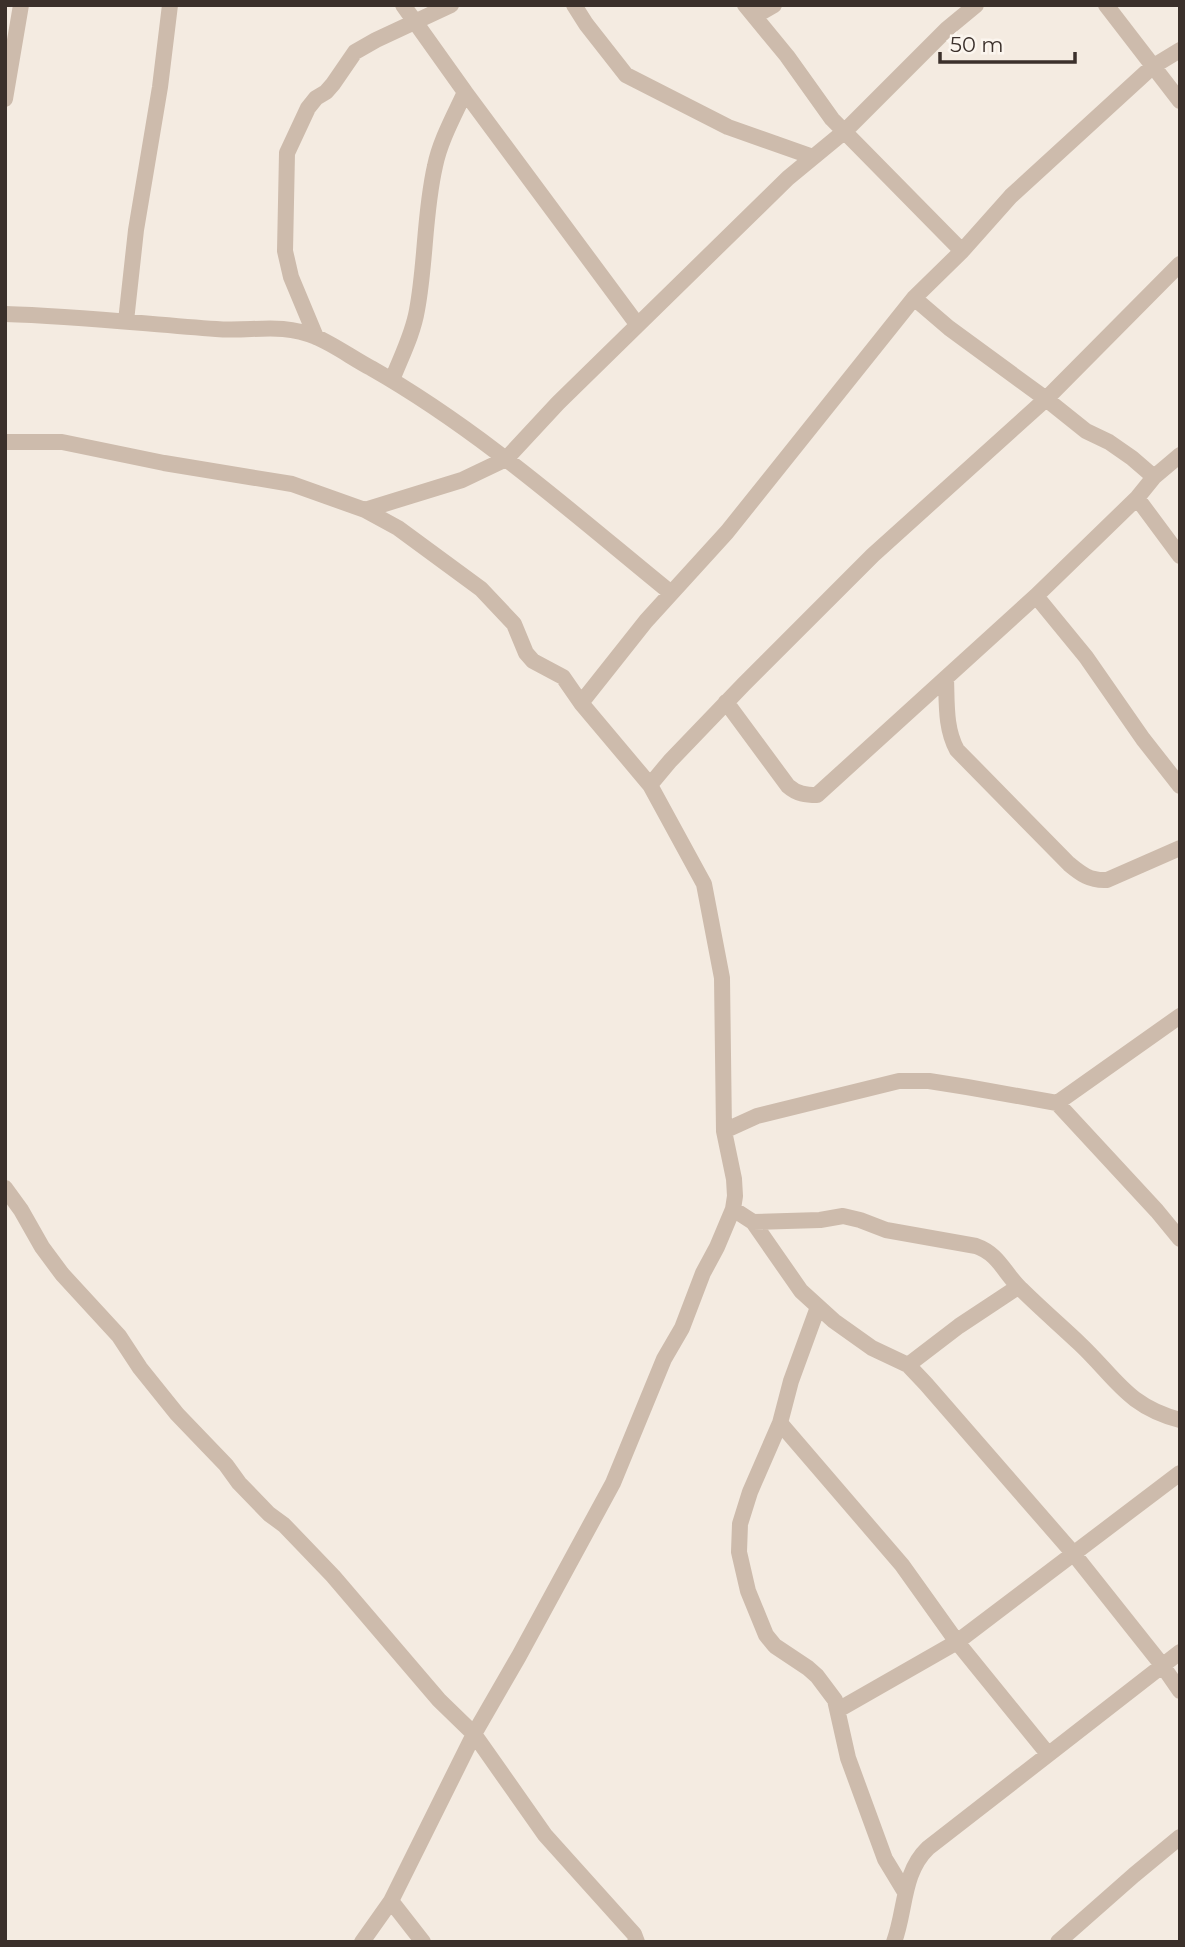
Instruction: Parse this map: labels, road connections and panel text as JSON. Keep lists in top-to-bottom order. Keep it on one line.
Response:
{"scale_bar":"50 m"}
